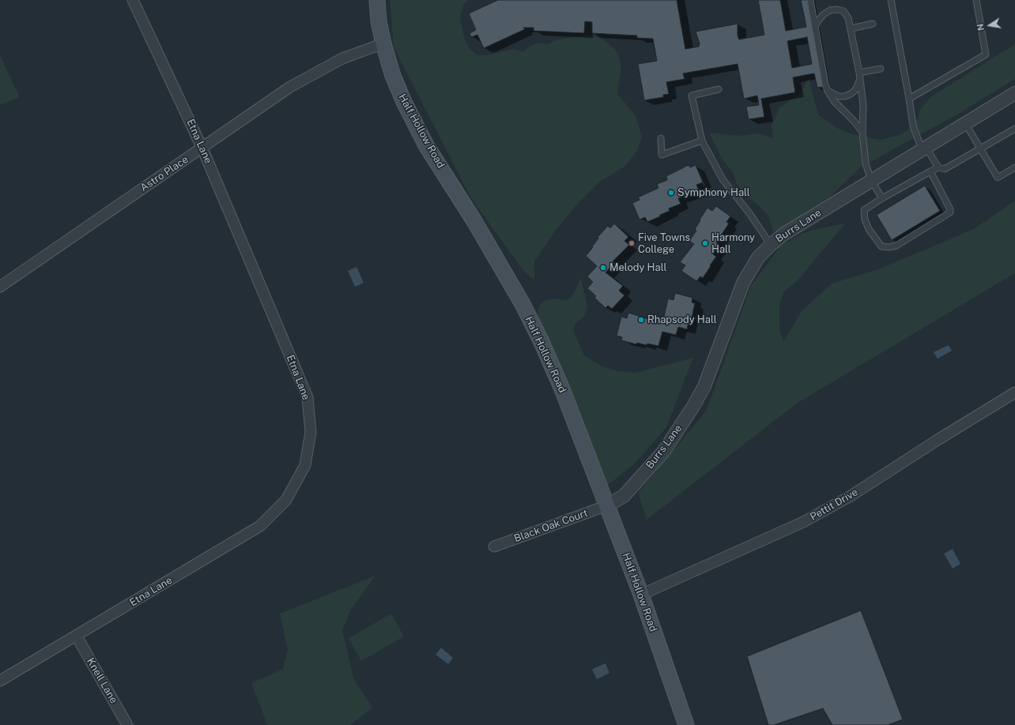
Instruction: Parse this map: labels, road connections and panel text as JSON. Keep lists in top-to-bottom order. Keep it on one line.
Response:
{"streets":{"main road":["Half Hollow Road"],"street":["Etna Lane","Astro Place","Burrs Lane","Pettit Drive","Black Oak Court","Knell Lane"]},"crossings":[["Half Hollow Road","Astro Place"],["Half Hollow Road","Burrs Lane"],["Half Hollow Road","Pettit Drive"],["Half Hollow Road","Black Oak Court"],["Etna Lane","Astro Place"],["Etna Lane","Knell Lane"],["Burrs Lane","Black Oak Court"]],"places":["Symphony Hall","Five Towns College","Harmony Hall","Melody Hall","Rhapsody Hall"],"north":"left"}
